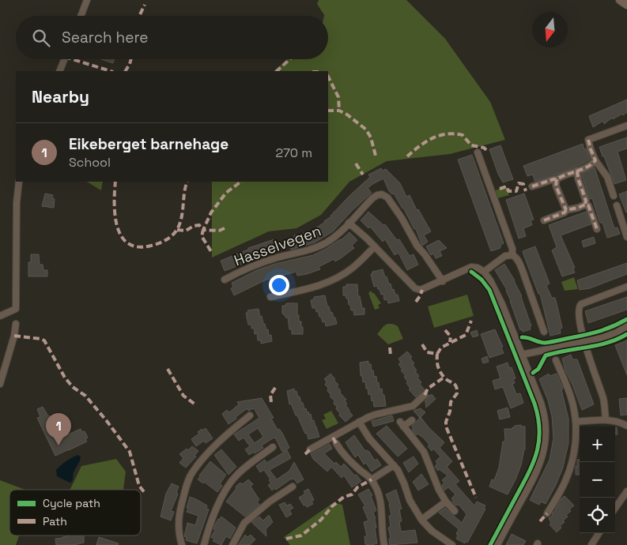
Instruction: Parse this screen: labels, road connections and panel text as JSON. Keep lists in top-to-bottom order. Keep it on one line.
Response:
{"streets":{"street":["Hasselvegen"]},"legend":["Cycle path","Path"],"north":"bottom","page":{"search":"Search here","heading":"Nearby","list":[{"mark":"1","name":"Eikeberget barnehage","note":"School","value":"270 m"}],"pins":"1","map_buttons":["+","−"]}}
